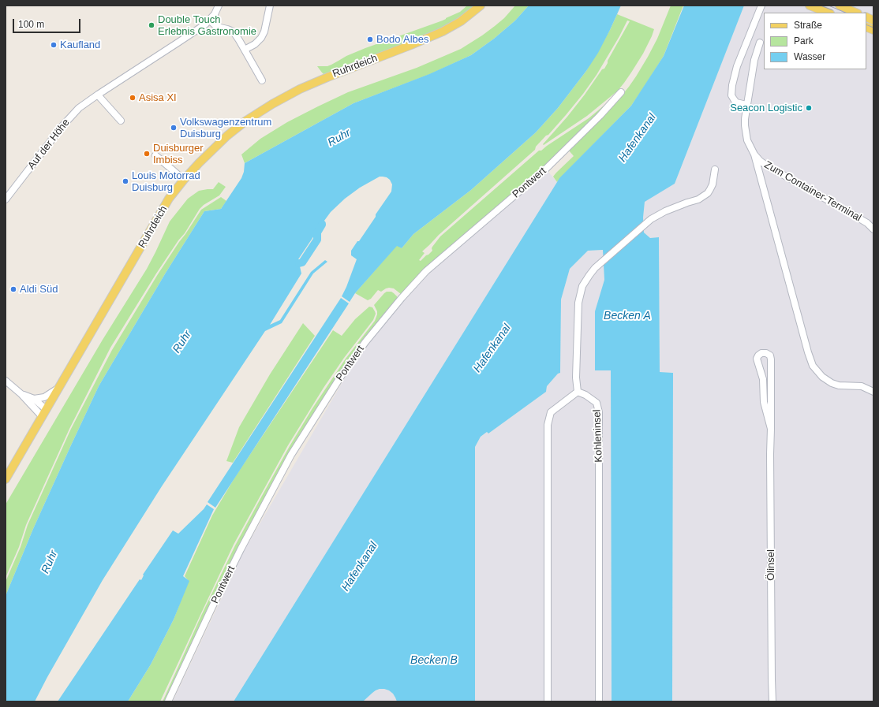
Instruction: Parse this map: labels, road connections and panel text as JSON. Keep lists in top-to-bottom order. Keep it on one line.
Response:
{"streets":{"main road":["Ruhrdeich"],"street":["Auf der Höhe","Pontwert","Zum Container-Terminal","Kohleninsel","Ölinsel"]},"water":["Ruhr","Hafenkanal","Becken A","Becken B"],"places":["Double Touch Erlebnis Gastronomie","Bodo Albes","Kaufland","Asisa XI","Seacon Logistic","Volkswagenzentrum Duisburg","Duisburger Imbiss","Louis Motorrad Duisburg","Aldi Süd"],"legend":["Straße","Park","Wasser"],"scale_bar":"100 m"}
